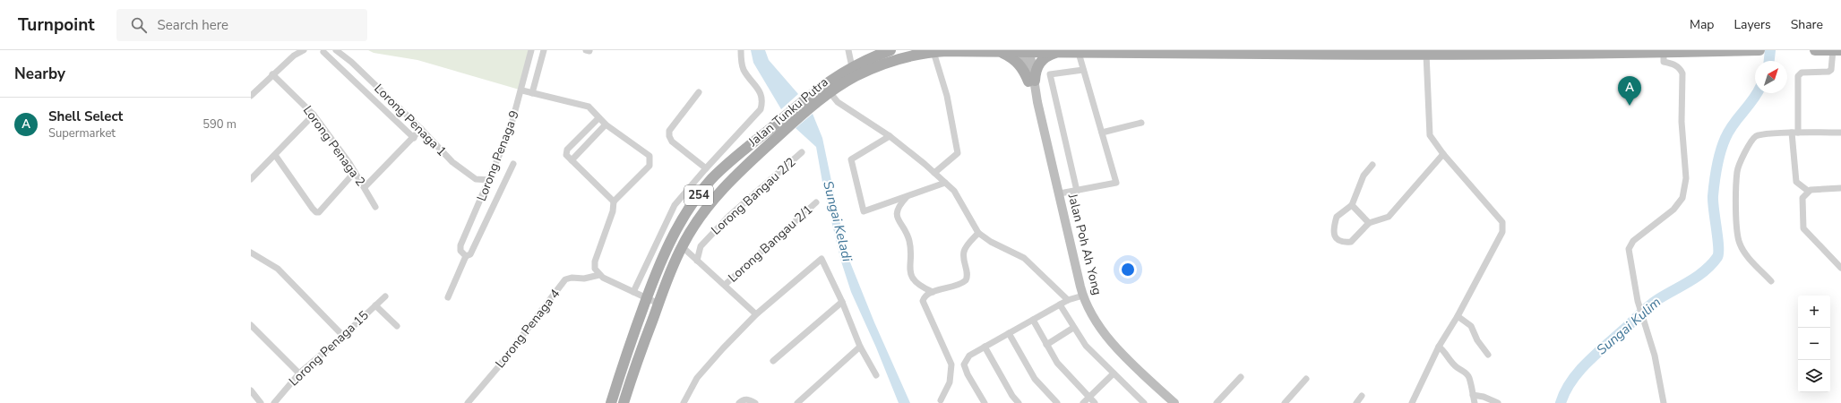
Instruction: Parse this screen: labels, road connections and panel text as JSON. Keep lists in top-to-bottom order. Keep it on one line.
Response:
{"streets":{"main road":["Jalan Tunku Putra","254","Jalan Poh Ah Yong"],"street":["Lorong Penaga 1","Lorong Penaga 2","Lorong Penaga 9","Lorong Bangau 2/2","Lorong Bangau 2/1","Lorong Penaga 4","Lorong Penaga 15"]},"crossings":[["Jalan Tunku Putra","Jalan Poh Ah Yong"],["Lorong Penaga 1","Lorong Penaga 9"]],"water":["Sungai Keladi","Sungai Kulim"],"north":"top right","page":{"header":"Turnpoint","search":"Search here","nav":["Map","Layers","Share"],"heading":"Nearby","pins":"A","list":[{"mark":"A","name":"Shell Select","note":"Supermarket","value":"590 m"}],"map_buttons":["+","−"]}}
